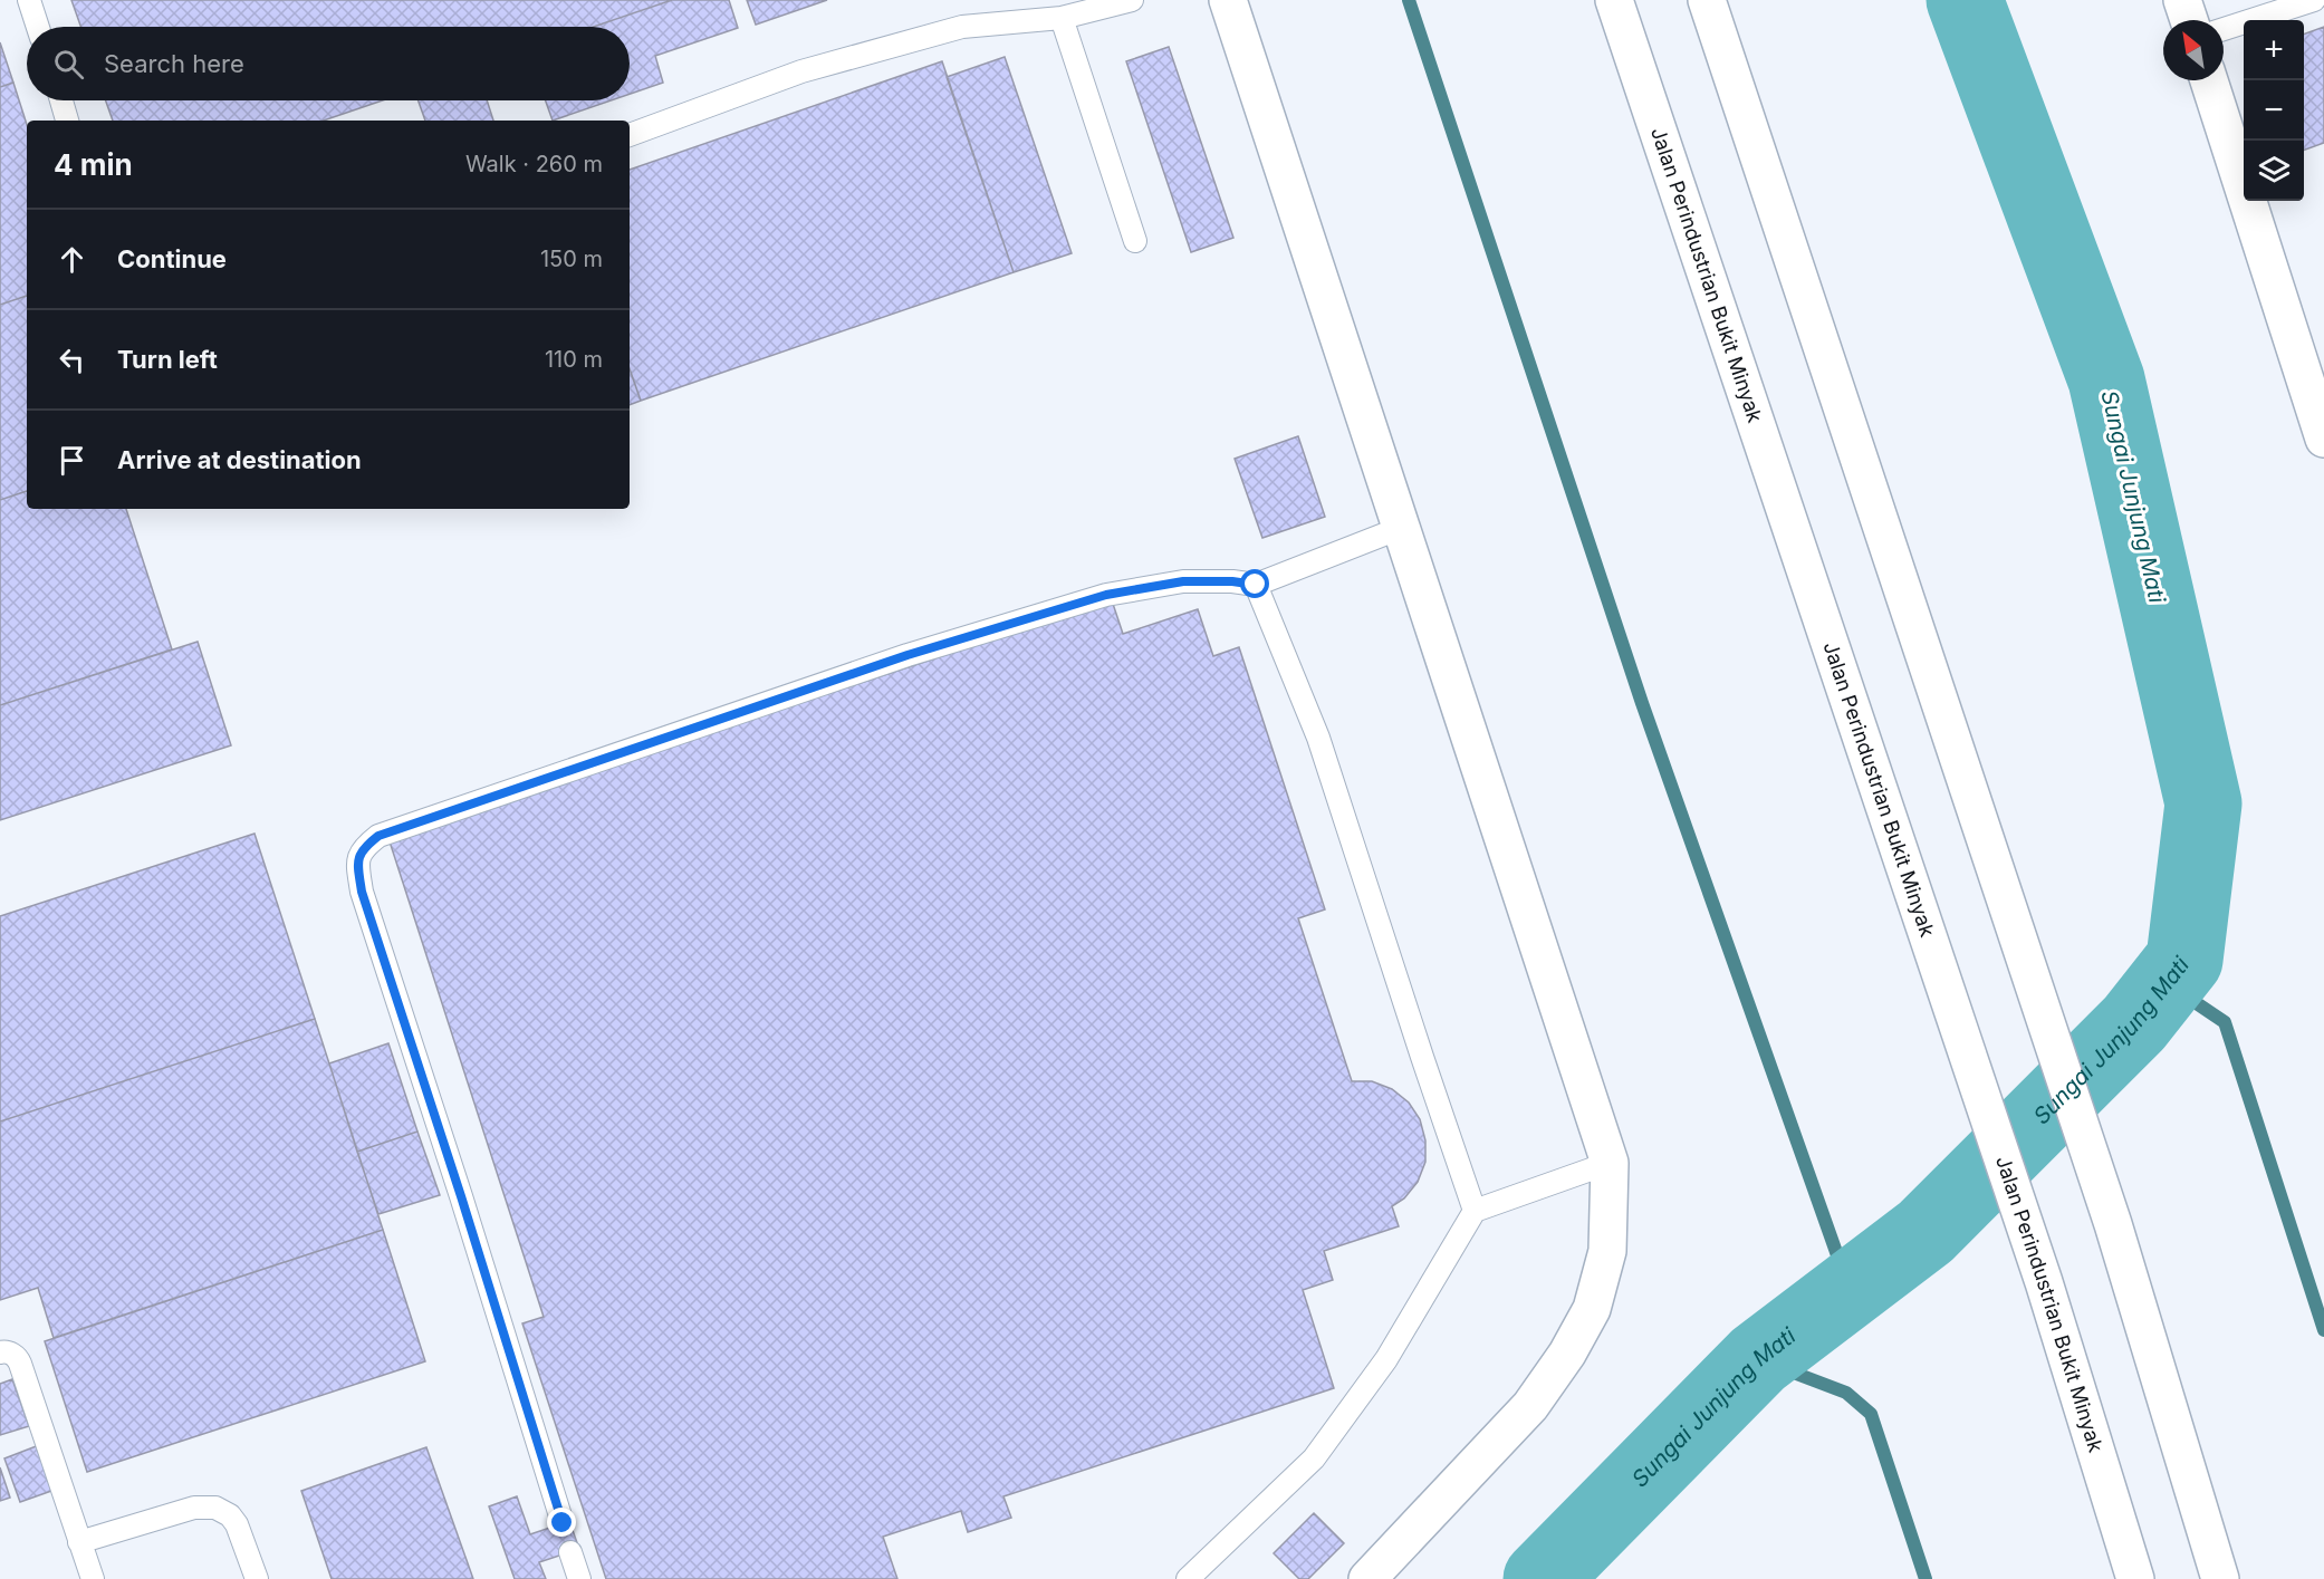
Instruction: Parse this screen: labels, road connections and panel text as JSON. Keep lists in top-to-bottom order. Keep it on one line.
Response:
{"streets":{"main road":["Jalan Perindustrian Bukit Minyak"]},"water":["Sungai Junjung Mati"],"north":"top left","page":{"map_buttons":["+","−"],"search":"Search here","heading":["4 min","Walk · 260 m"],"list":[["Continue","150 m"],["Turn left","110 m"],"Arrive at destination"]}}
